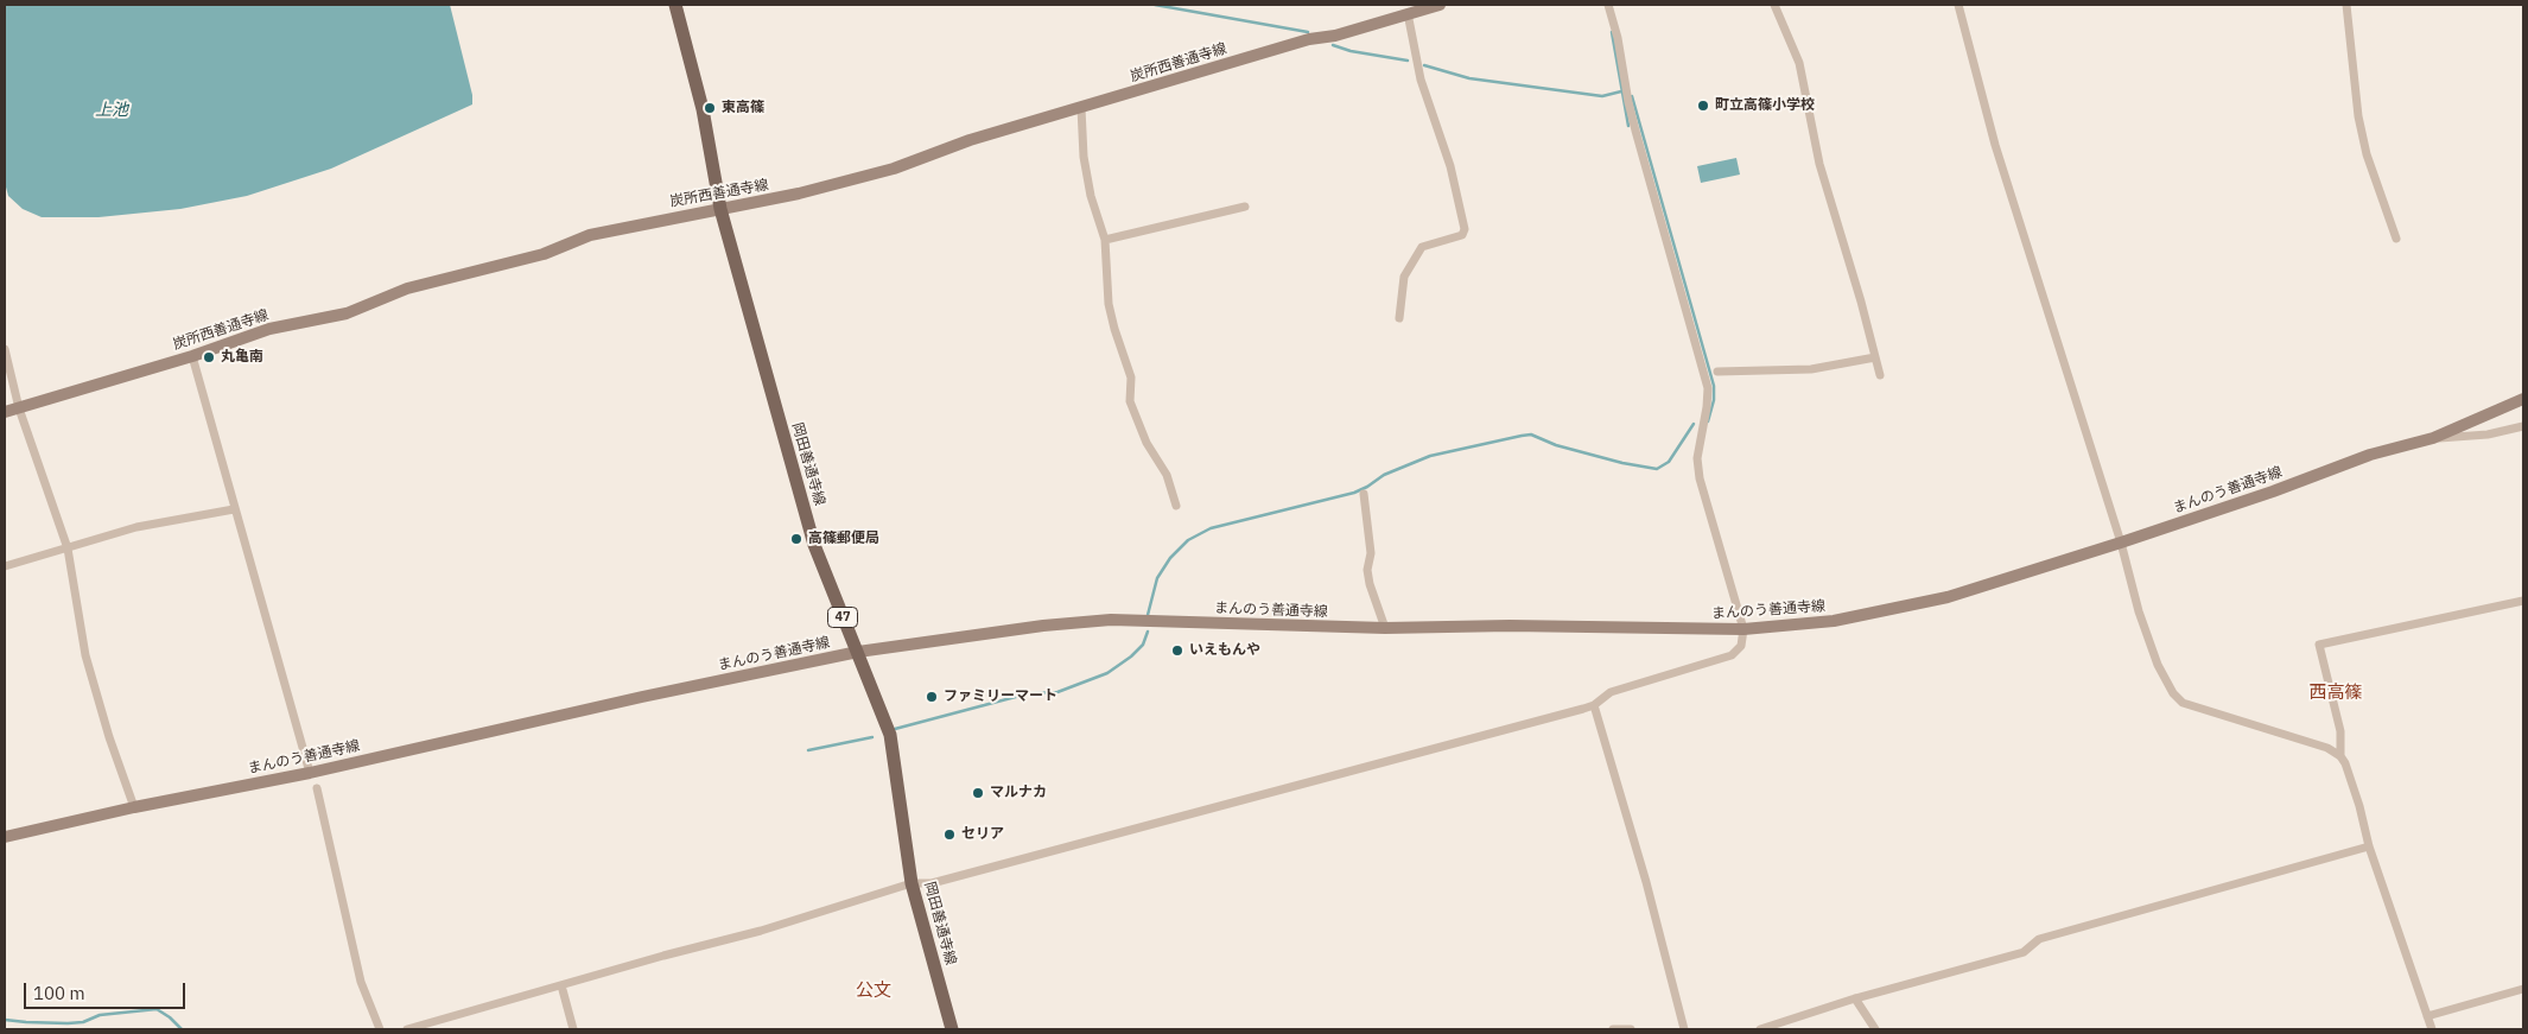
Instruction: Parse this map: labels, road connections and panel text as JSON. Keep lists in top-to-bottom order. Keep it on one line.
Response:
{"streets":{"main road":["炭所西善通寺線","岡田善通寺線","まんのう善通寺線","47"]},"crossings":[["炭所西善通寺線","岡田善通寺線"],["岡田善通寺線","まんのう善通寺線"]],"districts":["西高篠","公文"],"water":["上池"],"places":["町立高篠小学校","東高篠","丸亀南","高篠郵便局","いえもんや","ファミリーマート","マルナカ","セリア"],"scale_bar":"100 m"}
